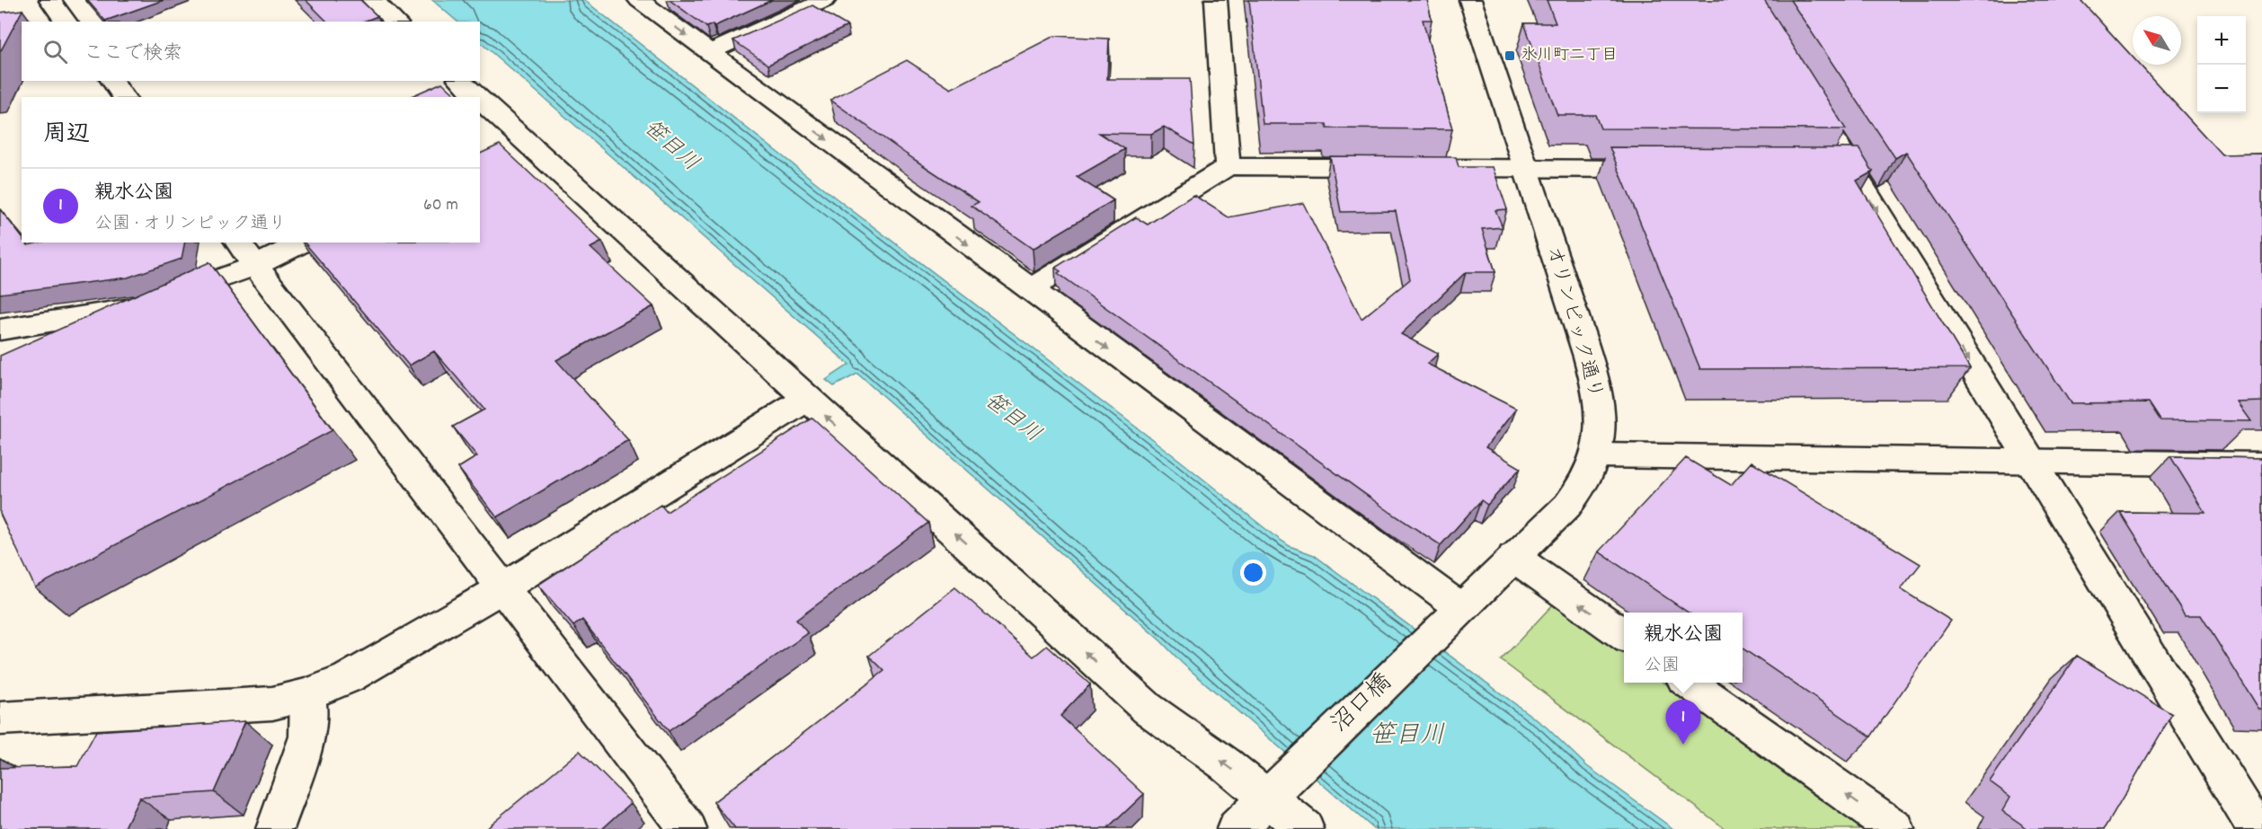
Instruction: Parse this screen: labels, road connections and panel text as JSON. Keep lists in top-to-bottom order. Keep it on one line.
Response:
{"streets":{"street":["オリンピック通り","沼口橋"]},"crossings":[["オリンピック通り","沼口橋"]],"water":["笹目川"],"places":{"transit":["氷川町二丁目"]},"north":"top left","page":{"map_buttons":["+","−"],"search":"ここで検索","heading":"周辺","list":[{"mark":"1","name":"親水公園","note":"公園 · オリンピック通り","value":"60 m"}],"popup":["親水公園","公園"],"pins":"1"}}
